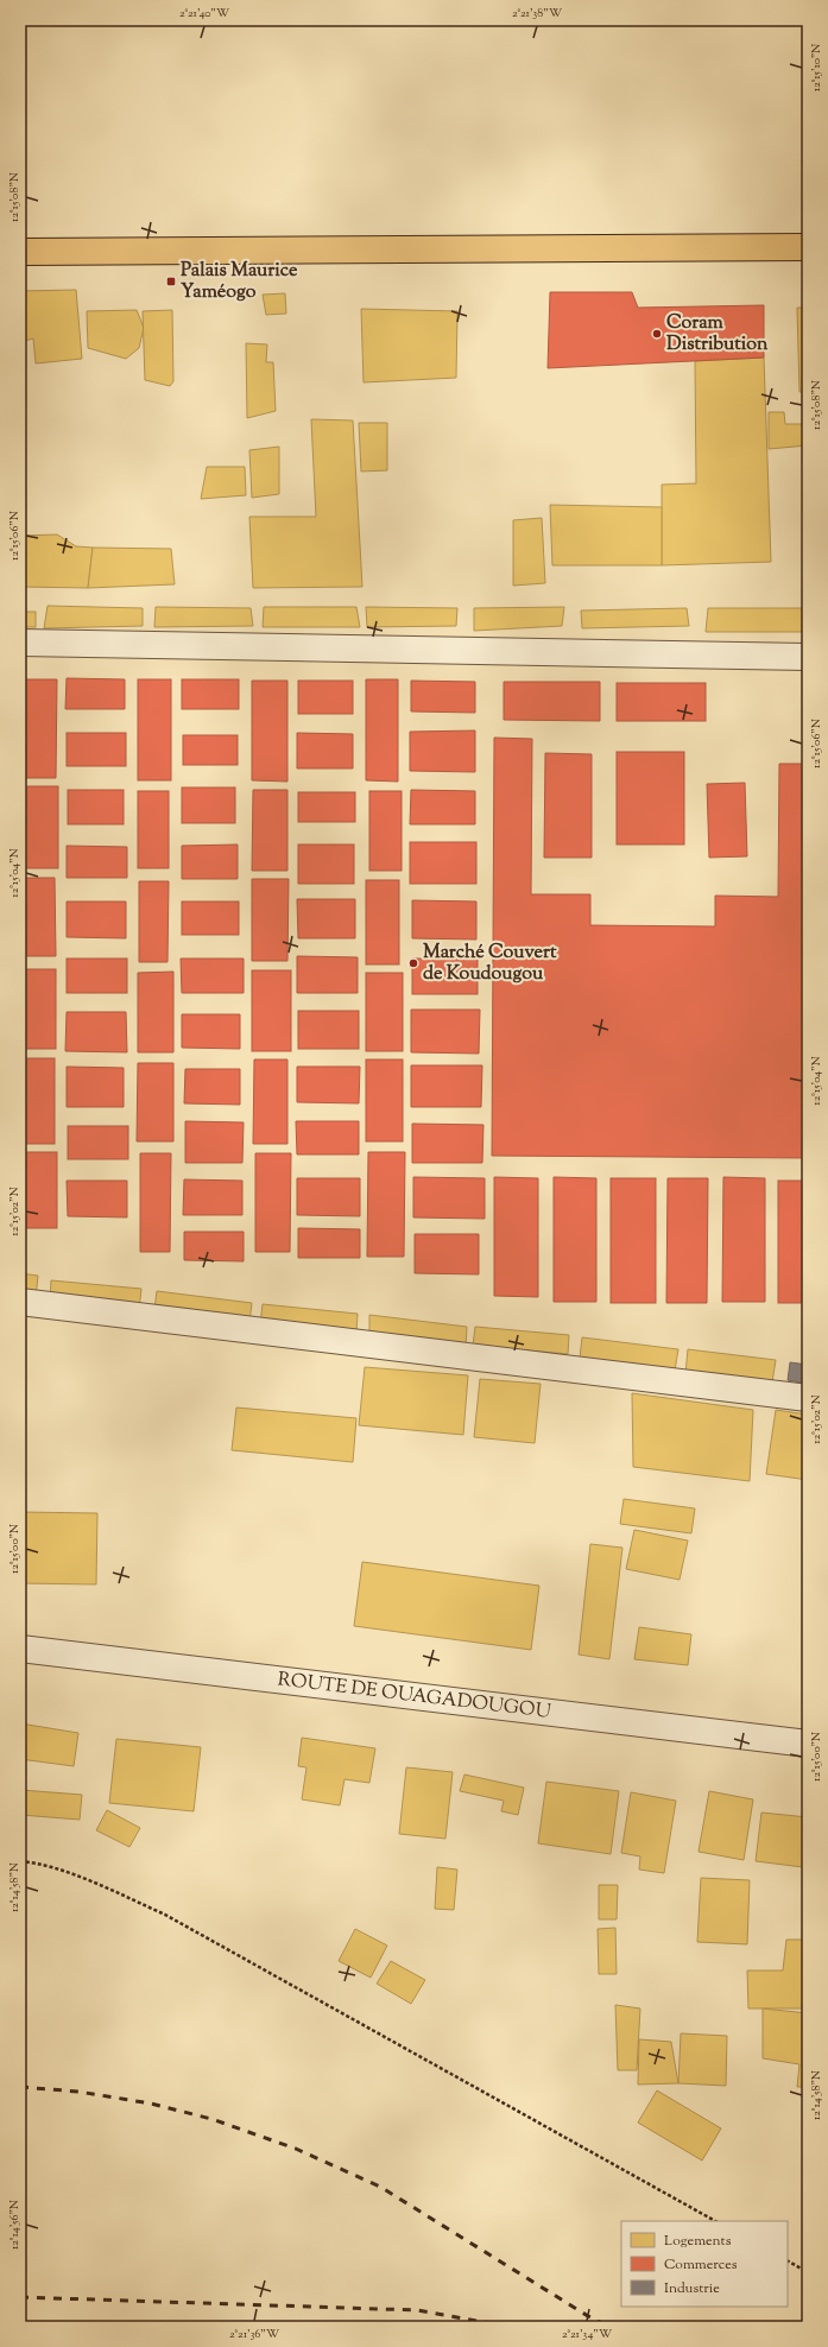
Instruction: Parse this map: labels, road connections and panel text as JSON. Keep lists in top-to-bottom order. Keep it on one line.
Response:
{"streets":{"street":["ROUTE DE OUAGADOUGOU"]},"places":{"transit":["Palais Maurice Yaméogo"],"other":["Coram Distribution","Marché Couvert de Koudougou"]},"legend":["Logements","Commerces","Industrie"],"coordinates":["2°21'40\"W","2°21'38\"W","12°15'10\"N","12°15'08\"N","12°15'06\"N","12°15'04\"N","12°15'02\"N","12°15'00\"N","12°14'58\"N","12°14'56\"N","2°21'36\"W","2°21'34\"W"]}
